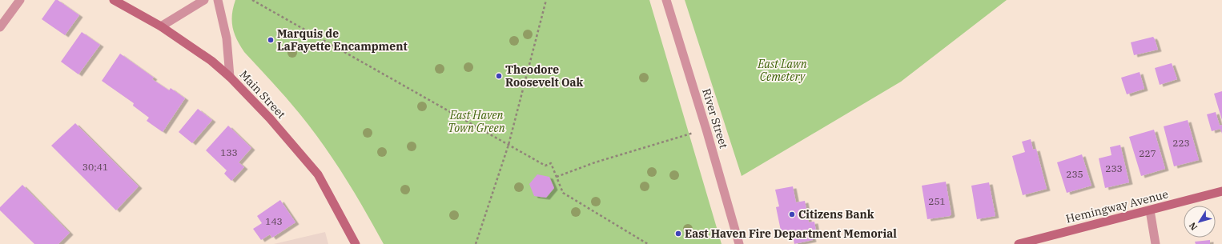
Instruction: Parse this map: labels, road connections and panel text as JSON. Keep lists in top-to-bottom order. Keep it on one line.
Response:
{"streets":{"main road":["Main Street","Hemingway Avenue"],"street":["River Street"]},"parks":["East Lawn Cemetery","East Haven Town Green"],"places":["Marquis de LaFayette Encampment","Theodore Roosevelt Oak","Citizens Bank","East Haven Fire Department Memorial"],"house_numbers":["223","133","227","30;41","233","235","251","143"],"north":"bottom left"}
